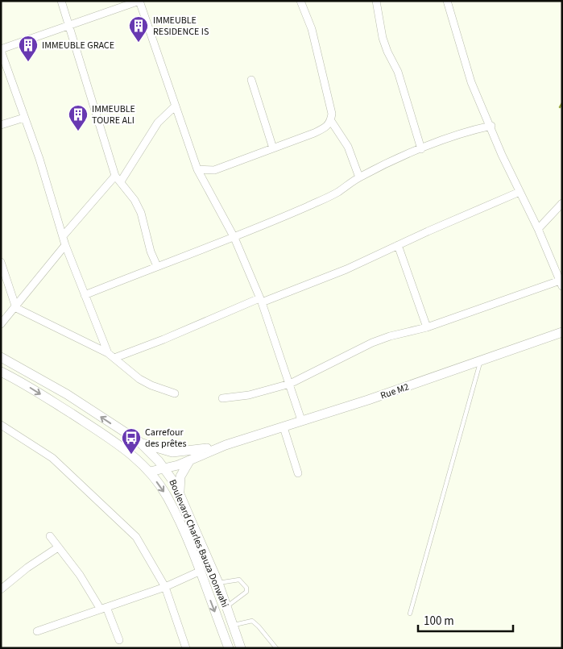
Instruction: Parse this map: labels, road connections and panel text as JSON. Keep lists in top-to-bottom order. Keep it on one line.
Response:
{"streets":{"main road":["Rue M2","Boulevard Charles Bauza Donwahi"]},"crossings":[["Rue M2","Boulevard Charles Bauza Donwahi"]],"places":{"building":["IMMEUBLE RESIDENCE IS","IMMEUBLE GRACE","IMMEUBLE TOURE ALI"],"bus stop":["Carrefour des prêtes"]},"scale_bar":"100 m"}
